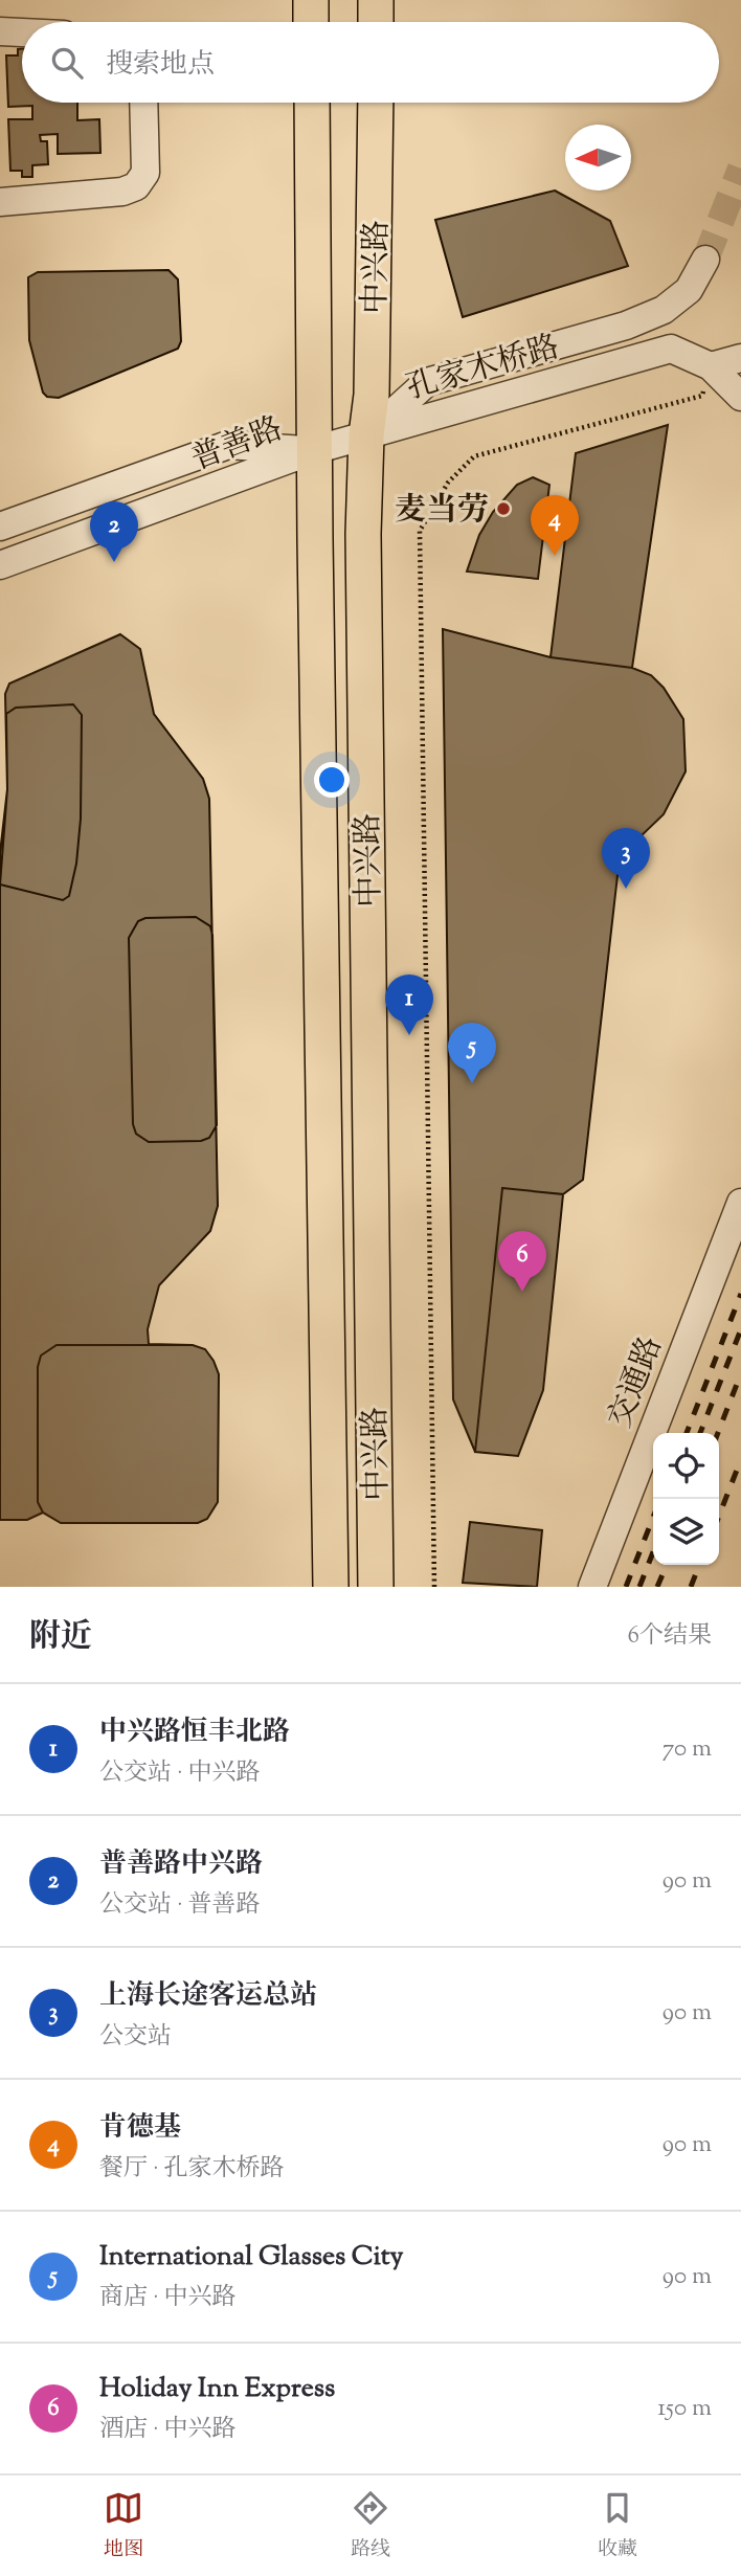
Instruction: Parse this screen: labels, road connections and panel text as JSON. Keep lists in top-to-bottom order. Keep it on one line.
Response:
{"streets":{"main road":["中兴路"],"street":["孔家木桥路","普善路","交通路"]},"crossings":[["中兴路","孔家木桥路"],["中兴路","普善路"],["孔家木桥路","普善路"]],"places":["麦当劳"],"north":"left","page":{"search":"搜索地点","pins":["4","2","3","1","5","6"],"heading":["附近","6个结果"],"list":[{"mark":"1","name":"中兴路恒丰北路","note":"公交站 · 中兴路","value":"70 m"},{"mark":"2","name":"普善路中兴路","note":"公交站 · 普善路","value":"90 m"},{"mark":"3","name":"上海长途客运总站","note":"公交站","value":"90 m"},{"mark":"4","name":"肯德基","note":"餐厅 · 孔家木桥路","value":"90 m"},{"mark":"5","name":"International Glasses City","note":"商店 · 中兴路","value":"90 m"},{"mark":"6","name":"Holiday Inn Express","note":"酒店 · 中兴路","value":"150 m"}],"nav":["地图","路线","收藏"]}}
